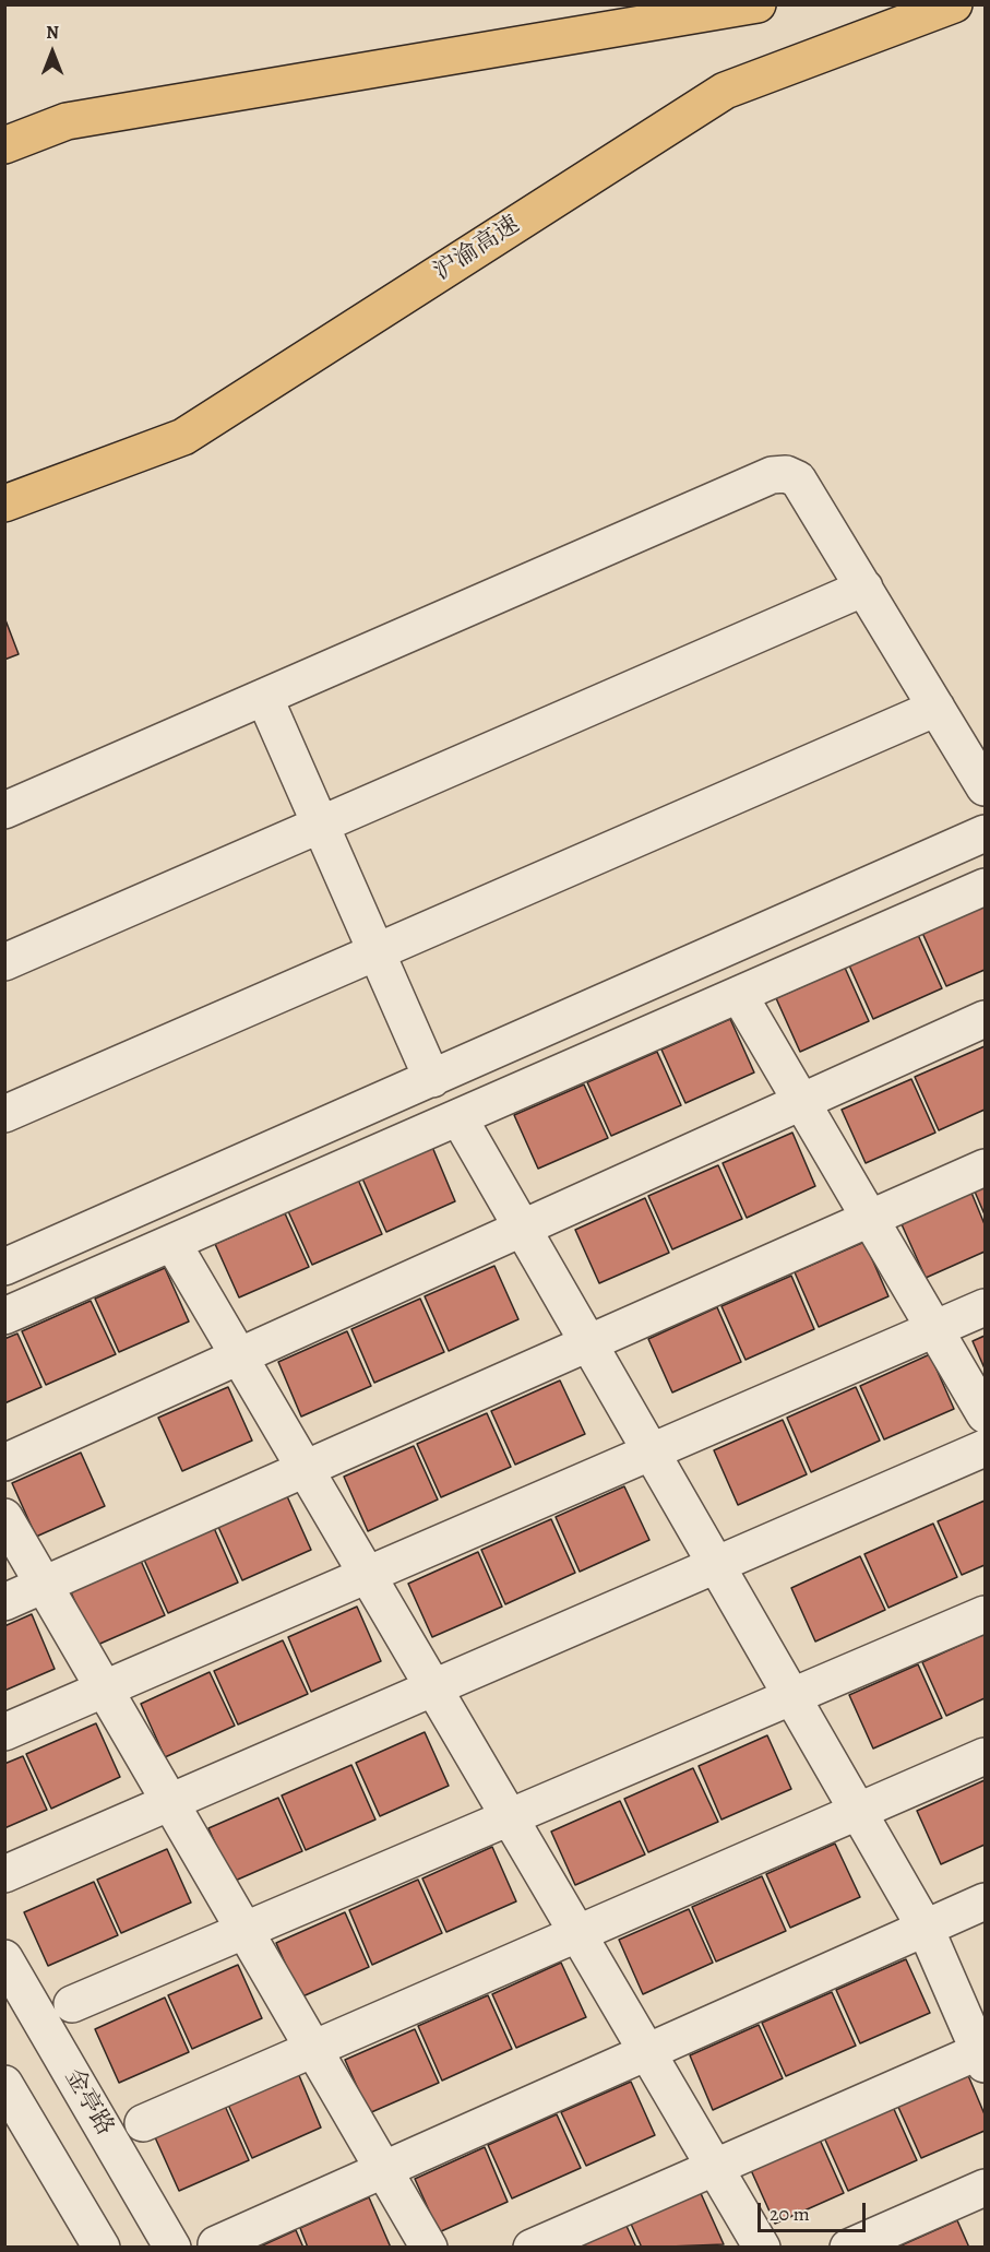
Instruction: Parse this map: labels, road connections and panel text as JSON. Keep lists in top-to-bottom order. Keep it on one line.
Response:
{"streets":{"highway":["沪渝高速"],"street":["金亭路"]},"scale_bar":"20 m","north":"top"}
